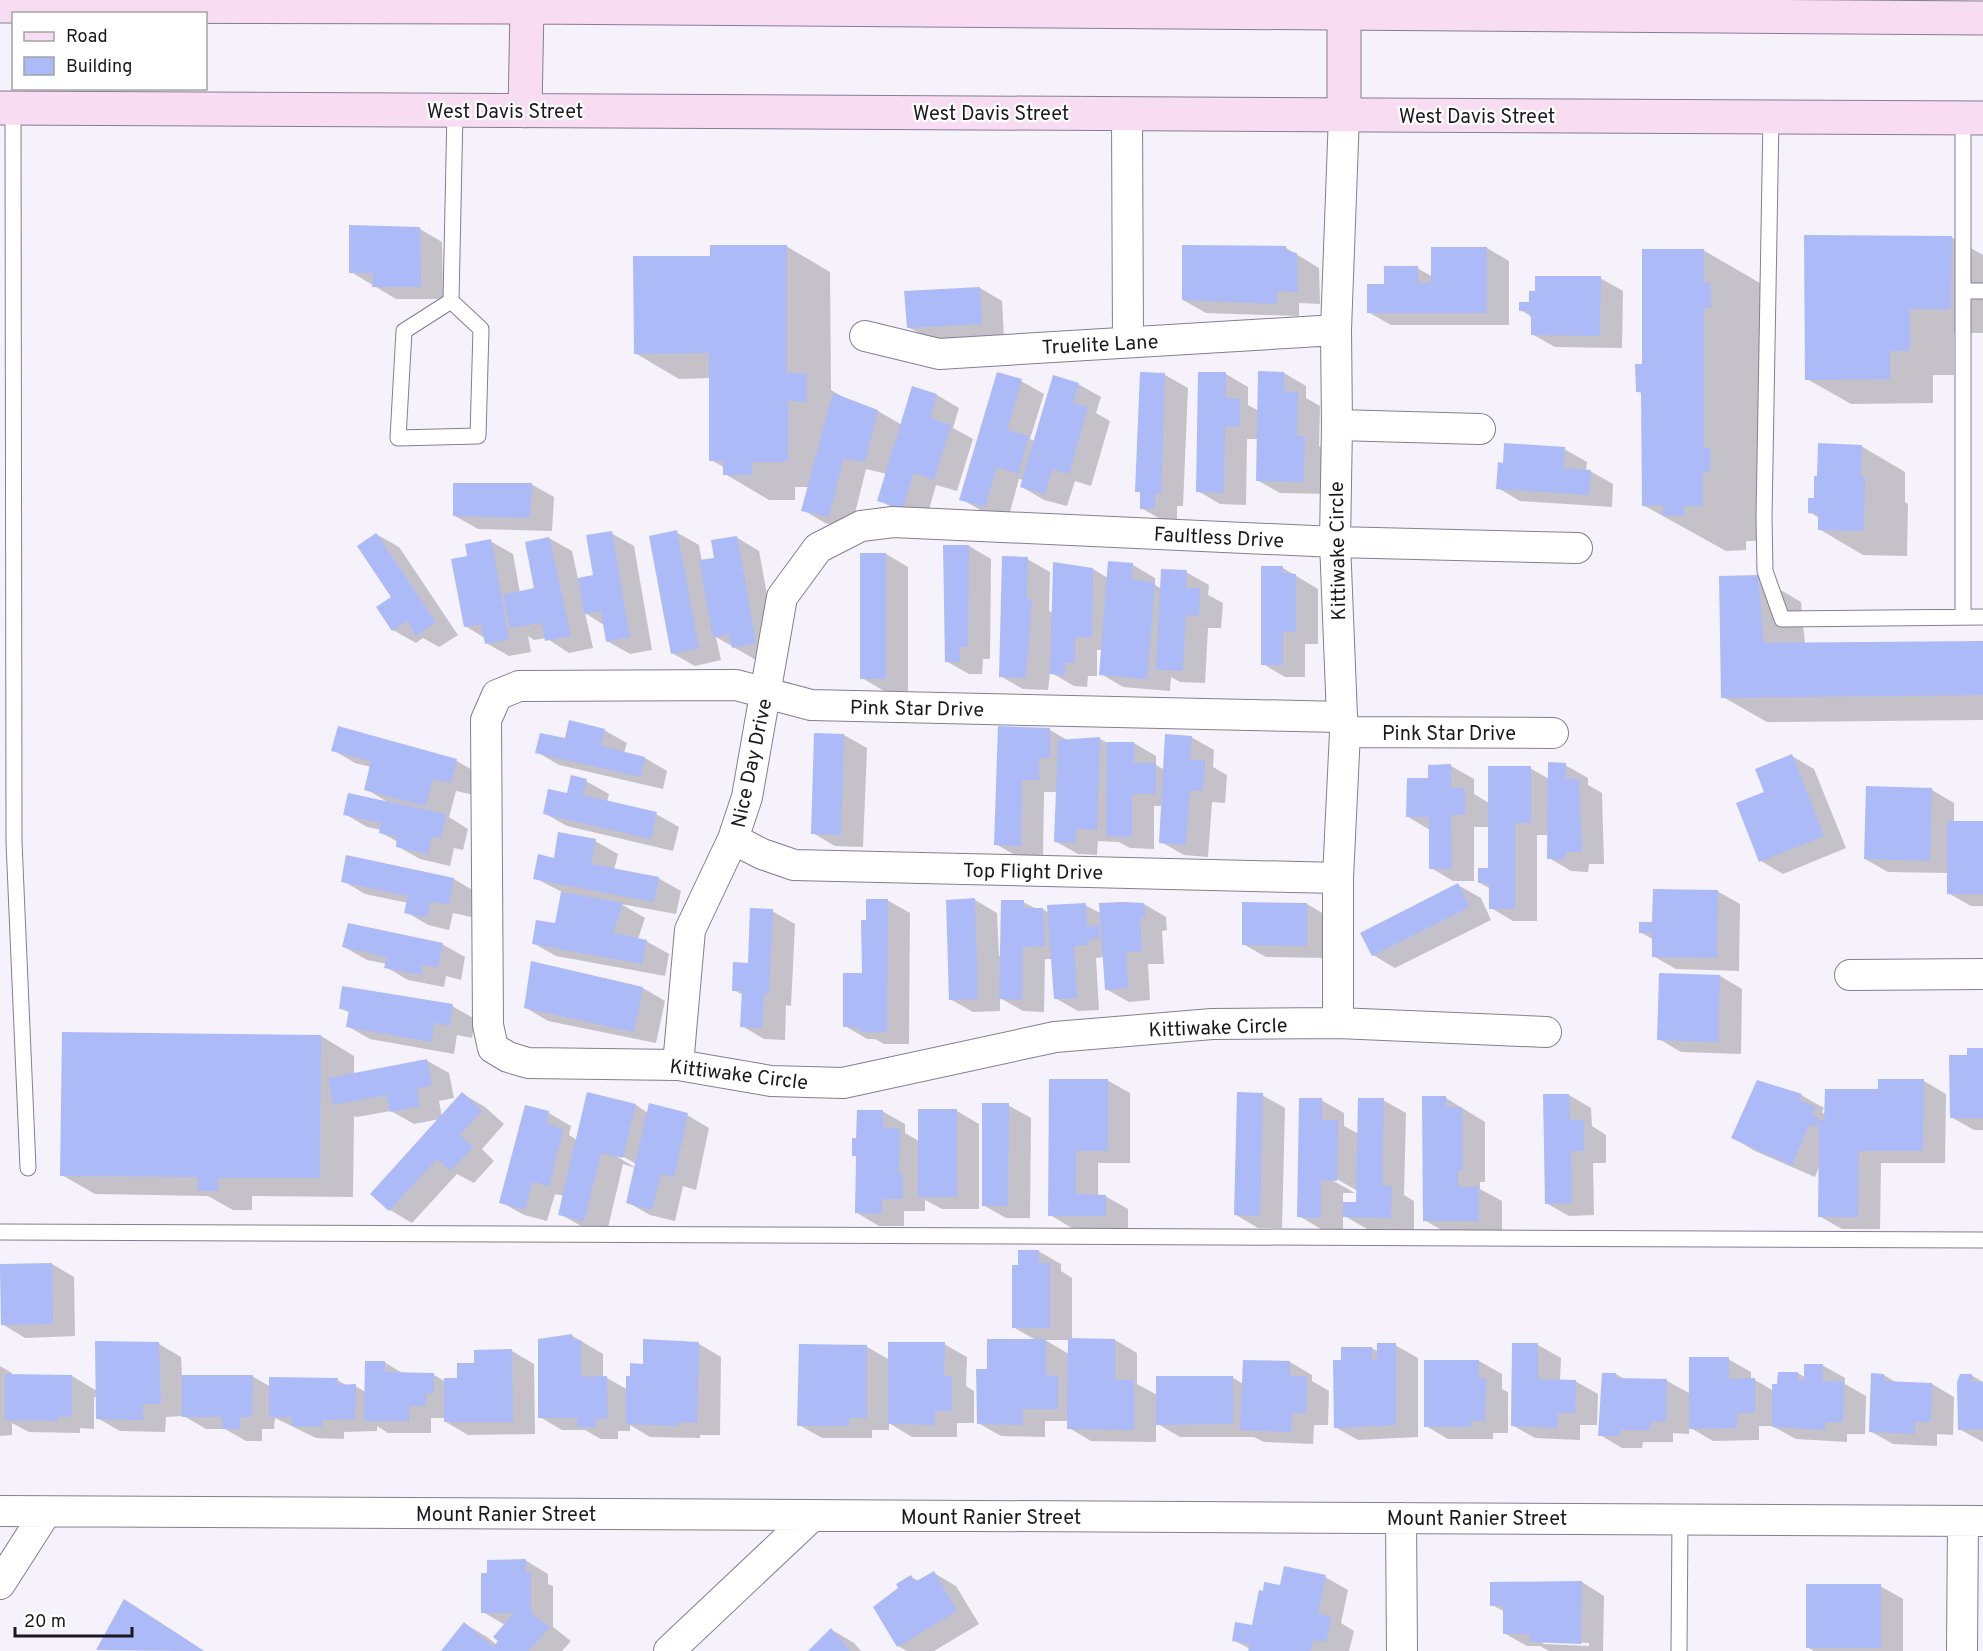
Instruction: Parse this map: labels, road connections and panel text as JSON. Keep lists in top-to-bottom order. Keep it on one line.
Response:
{"streets":{"main road":["West Davis Street"],"street":["Truelite Lane","Faultless Drive","Kittiwake Circle","Pink Star Drive","Nice Day Drive","Top Flight Drive","Mount Ranier Street"]},"crossings":[["West Davis Street","Kittiwake Circle"],["Truelite Lane","Kittiwake Circle"],["Faultless Drive","Kittiwake Circle"],["Faultless Drive","Nice Day Drive"],["Kittiwake Circle","Pink Star Drive"],["Kittiwake Circle","Nice Day Drive"],["Kittiwake Circle","Top Flight Drive"],["Pink Star Drive","Nice Day Drive"],["Nice Day Drive","Top Flight Drive"]],"legend":["Road","Building"],"scale_bar":"20 m"}
